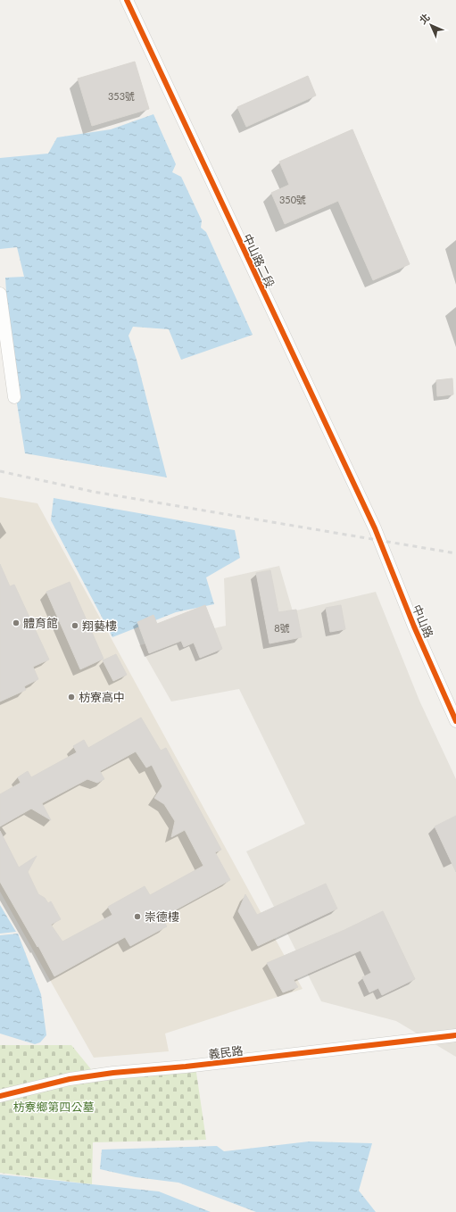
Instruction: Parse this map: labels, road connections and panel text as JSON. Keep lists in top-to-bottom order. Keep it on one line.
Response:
{"streets":{"street":["中山路二段","中山路","義民路"]},"crossings":[["中山路二段","中山路"]],"parks":["枋寮鄉第四公墓"],"places":["體育館","翔藝樓","枋寮高中","崇德樓"],"house_numbers":["353號","350號","8號"],"north":"top left"}
